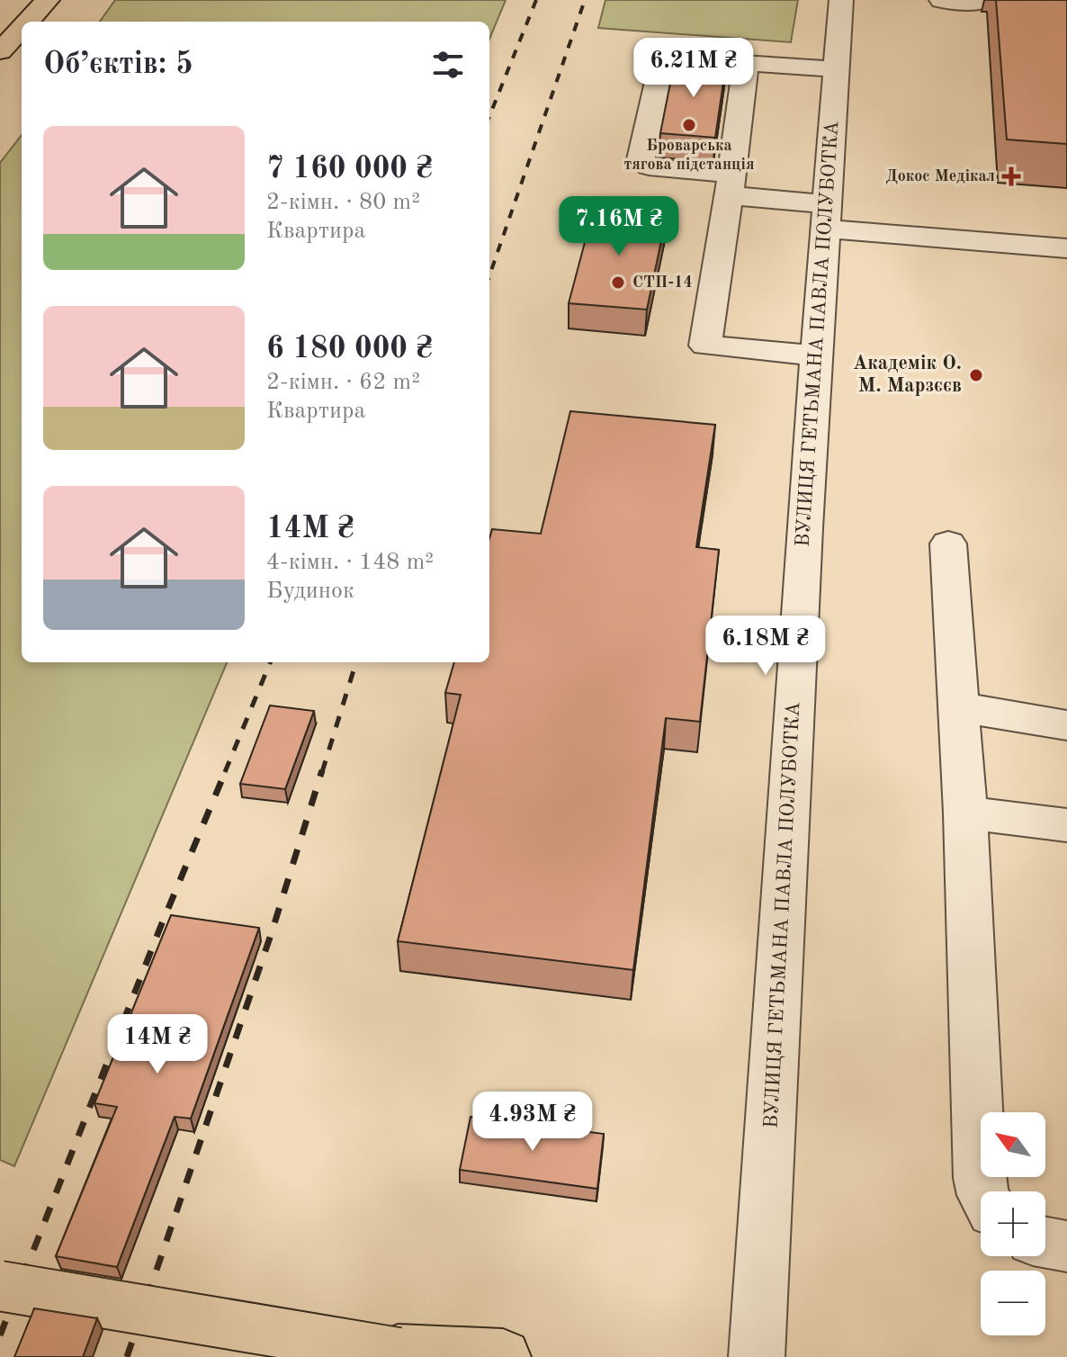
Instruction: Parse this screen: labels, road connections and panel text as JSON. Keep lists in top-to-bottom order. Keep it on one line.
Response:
{"streets":{"street":["ВУЛИЦЯ ГЕТЬМАНА ПАВЛА ПОЛУБОТКА"]},"places":{"other":["Броварська тягова підстанція","СТП-14","Академік О. М. Марзєєв"],"health":["Докос Медікал"]},"north":"top left","page":{"heading":"Об’єктів: 5","price":["6.21M ₴","7.16M ₴","6.18M ₴","14M ₴","4.93M ₴"],"list":[{"name":"7 160 000 ₴","note":"2-кімн. · 80 m² · Квартира"},{"name":"6 180 000 ₴","note":"2-кімн. · 62 m² · Квартира"},{"name":"14M ₴","note":"4-кімн. · 148 m² · Будинок"}],"map_buttons":["+","−"]}}
